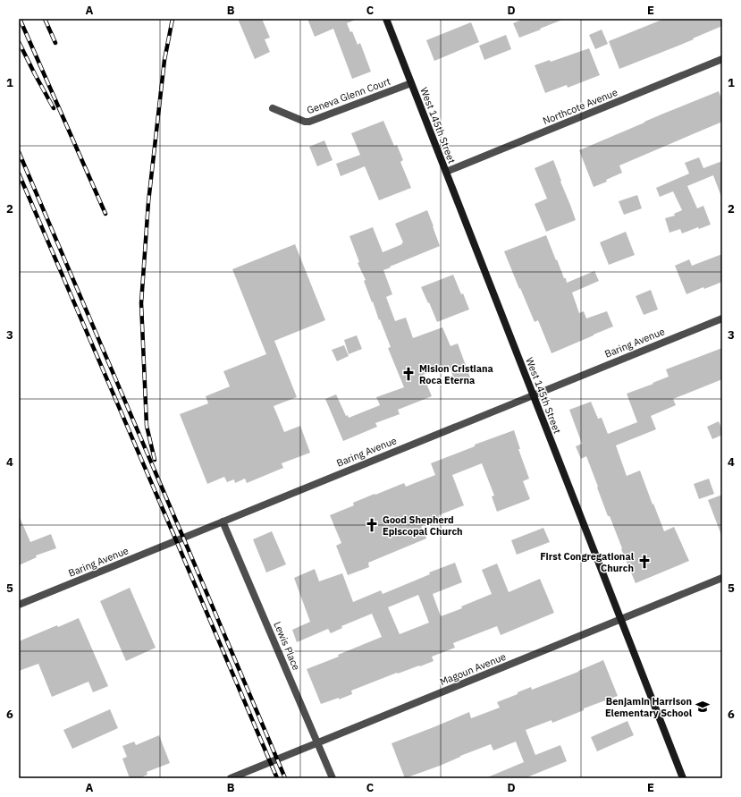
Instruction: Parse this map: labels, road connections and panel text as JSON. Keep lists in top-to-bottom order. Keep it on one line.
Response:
{"streets":{"street":["Geneva Glenn Court","Northcote Avenue","West 145th Street","Baring Avenue","Lewis Place","Magoun Avenue"]},"crossings":[["Geneva Glenn Court","West 145th Street"],["Northcote Avenue","West 145th Street"],["West 145th Street","Baring Avenue"],["West 145th Street","Magoun Avenue"],["Baring Avenue","Lewis Place"],["Lewis Place","Magoun Avenue"]],"places":{"church":["Mision Cristiana Roca Eterna","Good Shepherd Episcopal Church","First Congregational Church"],"school or university":["Benjamin Harrison Elementary School"]},"grid":{"columns":["A","B","C","D","E"],"rows":["1","2","3","4","5","6"]}}
